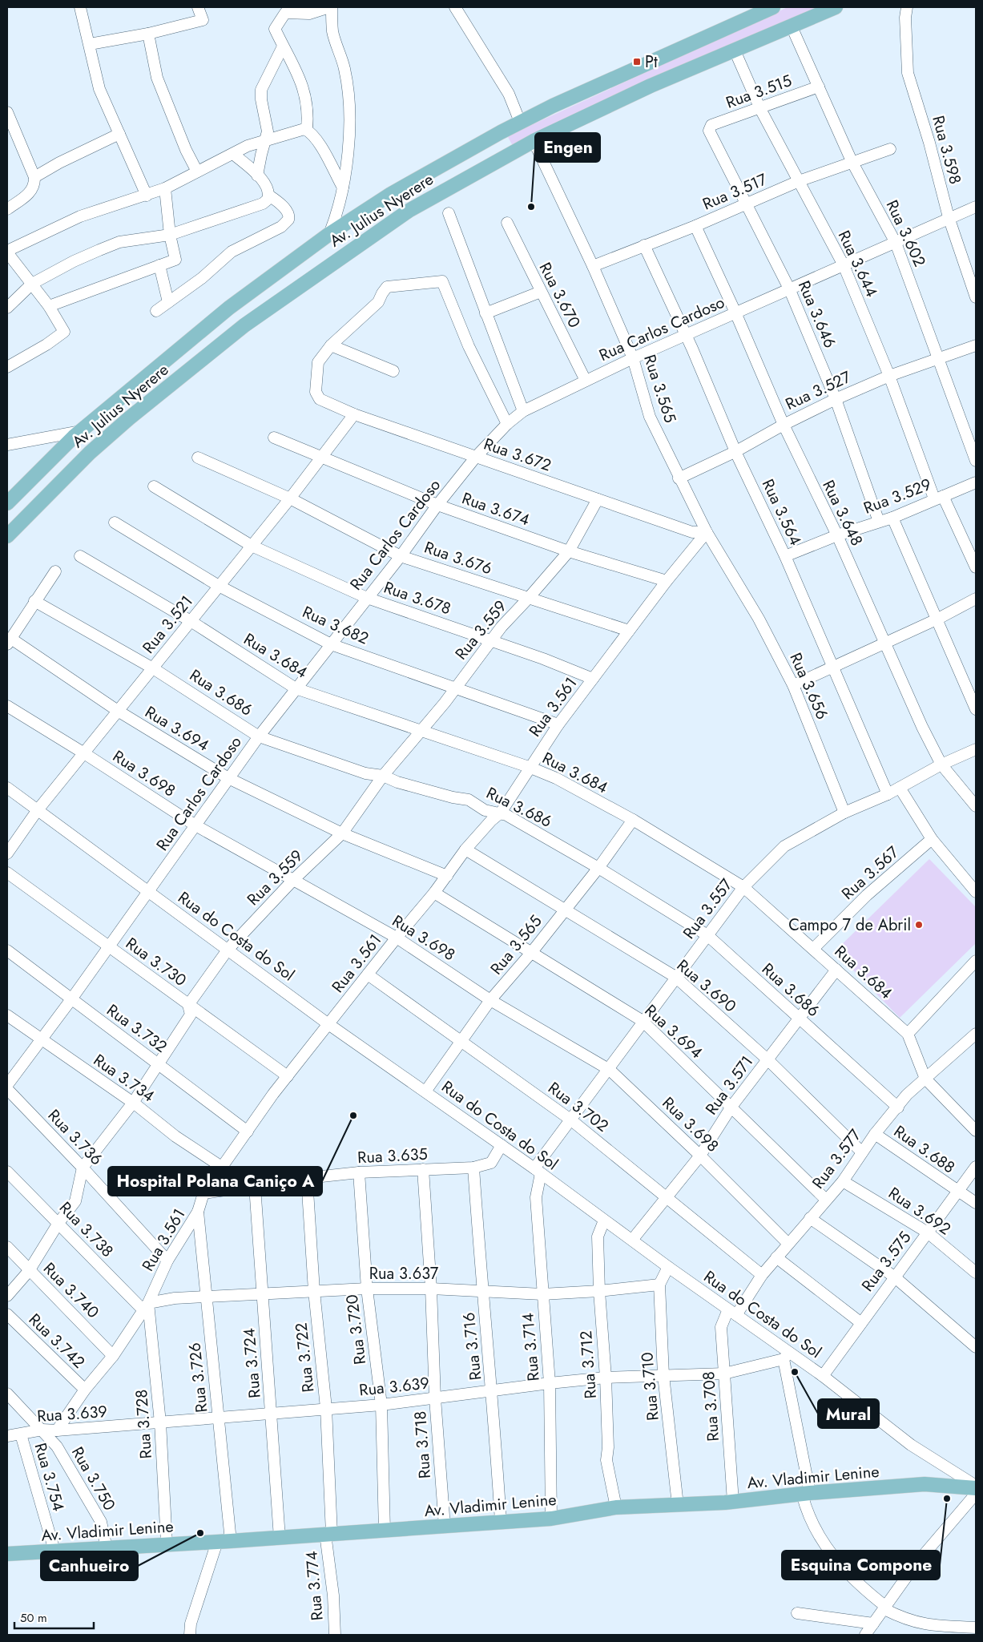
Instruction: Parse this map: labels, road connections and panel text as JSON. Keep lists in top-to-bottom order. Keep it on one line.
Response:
{"streets":{"main road":["Av. Julius Nyerere","Av. Vladimir Lenine"],"street":["Rua 3.515","Rua 3.598","Rua 3.517","Rua 3.602","Rua 3.644","Rua 3.670","Rua 3.646","Rua Carlos Cardoso","Rua 3.565","Rua 3.527","Rua 3.672","Rua 3.529","Rua 3.674","Rua 3.564","Rua 3.648","Rua 3.676","Rua 3.678","Rua 3.521","Rua 3.682","Rua 3.559","Rua 3.684","Rua 3.656","Rua 3.686","Rua 3.561","Rua 3.694","Rua 3.698","Rua 3.567","Rua 3.557","Rua do Costa do Sol","Rua 3.730","Rua 3.690","Rua 3.732","Rua 3.734","Rua 3.571","Rua 3.702","Rua 3.736","Rua 3.688","Rua 3.635","Rua 3.577","Rua 3.692","Rua 3.738","Rua 3.575","Rua 3.637","Rua 3.740","Rua 3.720","Rua 3.742","Rua 3.716","Rua 3.714","Rua 3.722","Rua 3.724","Rua 3.712","Rua 3.726","Rua 3.639","Rua 3.710","Rua 3.708","Rua 3.728","Rua 3.718","Rua 3.754","Rua 3.750","Rua 3.774"]},"crossings":[["Rua 3.515","Rua 3.602"],["Rua 3.515","Rua 3.644"],["Rua 3.515","Rua 3.646"],["Rua 3.598","Rua Carlos Cardoso"],["Rua 3.517","Rua 3.602"],["Rua 3.517","Rua 3.644"],["Rua 3.517","Rua 3.646"],["Rua 3.517","Rua 3.565"],["Rua 3.517","Rua 3.564"],["Rua 3.517","Rua 3.648"],["Av. Julius Nyerere","Rua 3.602"],["Av. Julius Nyerere","Rua 3.644"],["Av. Julius Nyerere","Rua 3.565"],["Rua 3.602","Rua Carlos Cardoso"],["Rua 3.602","Rua 3.527"],["Rua 3.644","Rua Carlos Cardoso"],["Rua 3.644","Rua 3.527"],["Rua 3.644","Rua 3.529"],["Rua 3.670","Rua Carlos Cardoso"],["Rua 3.646","Rua Carlos Cardoso"],["Rua 3.646","Rua 3.527"],["Rua 3.646","Rua 3.529"],["Rua Carlos Cardoso","Rua 3.565"],["Rua Carlos Cardoso","Rua 3.672"],["Rua Carlos Cardoso","Rua 3.674"],["Rua Carlos Cardoso","Rua 3.564"],["Rua Carlos Cardoso","Rua 3.648"],["Rua Carlos Cardoso","Rua 3.676"],["Rua Carlos Cardoso","Rua 3.678"],["Rua Carlos Cardoso","Rua 3.682"],["Rua Carlos Cardoso","Rua 3.684"],["Rua Carlos Cardoso","Rua 3.686"],["Rua Carlos Cardoso","Rua 3.694"],["Rua Carlos Cardoso","Rua 3.698"],["Rua Carlos Cardoso","Rua do Costa do Sol"],["Rua Carlos Cardoso","Rua 3.730"],["Rua Carlos Cardoso","Rua 3.732"],["Rua Carlos Cardoso","Rua 3.734"],["Rua 3.565","Rua 3.527"],["Rua 3.565","Rua 3.672"],["Rua 3.565","Rua 3.684"],["Rua 3.565","Rua 3.656"],["Rua 3.565","Rua 3.686"],["Rua 3.565","Rua 3.561"],["Rua 3.565","Rua 3.694"],["Rua 3.565","Rua 3.698"],["Rua 3.565","Rua do Costa do Sol"],["Rua 3.565","Rua 3.690"],["Rua 3.565","Rua 3.702"],["Rua 3.527","Rua 3.564"],["Rua 3.527","Rua 3.648"],["Rua 3.672","Rua 3.521"],["Rua 3.672","Rua 3.559"],["Rua 3.672","Rua 3.561"],["Rua 3.529","Rua 3.564"],["Rua 3.529","Rua 3.648"],["Rua 3.674","Rua 3.521"],["Rua 3.674","Rua 3.559"],["Rua 3.674","Rua 3.561"],["Rua 3.564","Rua 3.557"],["Rua 3.648","Rua 3.557"],["Rua 3.676","Rua 3.521"],["Rua 3.676","Rua 3.559"],["Rua 3.676","Rua 3.561"],["Rua 3.678","Rua 3.521"],["Rua 3.678","Rua 3.559"],["Rua 3.678","Rua 3.561"],["Rua 3.521","Rua 3.682"],["Rua 3.521","Rua 3.684"],["Rua 3.521","Rua 3.686"],["Rua 3.521","Rua 3.694"],["Rua 3.521","Rua 3.698"],["Rua 3.521","Rua do Costa do Sol"],["Rua 3.682","Rua 3.559"],["Rua 3.682","Rua 3.561"],["Rua 3.559","Rua 3.684"],["Rua 3.559","Rua 3.686"],["Rua 3.559","Rua 3.694"],["Rua 3.559","Rua 3.698"],["Rua 3.559","Rua do Costa do Sol"],["Rua 3.559","Rua 3.730"],["Rua 3.559","Rua 3.732"],["Rua 3.559","Rua 3.734"],["Rua 3.559","Rua 3.736"],["Rua 3.559","Rua 3.738"],["Rua 3.559","Rua 3.740"],["Rua 3.684","Rua 3.561"],["Rua 3.684","Rua 3.567"],["Rua 3.684","Rua 3.557"],["Rua 3.684","Rua 3.571"],["Rua 3.684","Rua 3.577"],["Rua 3.656","Rua 3.557"],["Rua 3.686","Rua 3.561"],["Rua 3.686","Rua 3.557"],["Rua 3.686","Rua 3.571"],["Rua 3.686","Rua 3.577"],["Rua 3.561","Rua 3.694"],["Rua 3.561","Rua 3.698"],["Rua 3.561","Rua do Costa do Sol"],["Rua 3.561","Rua 3.730"],["Rua 3.561","Rua 3.690"],["Rua 3.561","Rua 3.732"],["Rua 3.561","Rua 3.734"],["Rua 3.561","Rua 3.702"],["Rua 3.561","Rua 3.736"],["Rua 3.561","Rua 3.635"],["Rua 3.561","Rua 3.738"],["Rua 3.561","Rua 3.637"],["Rua 3.561","Rua 3.740"],["Rua 3.561","Rua 3.742"],["Rua 3.561","Rua 3.726"],["Rua 3.561","Rua 3.639"],["Rua 3.561","Rua 3.728"],["Rua 3.694","Rua 3.557"],["Rua 3.694","Rua 3.571"],["Rua 3.694","Rua 3.577"],["Rua 3.698","Rua 3.557"],["Rua 3.698","Rua 3.571"],["Rua 3.698","Rua 3.577"],["Rua 3.557","Rua do Costa do Sol"],["Rua 3.557","Rua 3.690"],["Rua 3.557","Rua 3.702"],["Rua 3.557","Rua 3.714"],["Rua do Costa do Sol","Rua 3.571"],["Rua do Costa do Sol","Rua 3.635"],["Rua do Costa do Sol","Rua 3.577"],["Rua do Costa do Sol","Rua 3.575"],["Rua do Costa do Sol","Rua 3.714"],["Rua do Costa do Sol","Rua 3.712"],["Rua do Costa do Sol","Rua 3.639"],["Rua do Costa do Sol","Rua 3.710"],["Rua do Costa do Sol","Rua 3.708"],["Rua do Costa do Sol","Av. Vladimir Lenine"],["Rua 3.690","Rua 3.571"],["Rua 3.690","Rua 3.577"],["Rua 3.571","Rua 3.702"],["Rua 3.702","Rua 3.577"],["Rua 3.688","Rua 3.577"],["Rua 3.688","Rua 3.575"],["Rua 3.635","Rua 3.720"],["Rua 3.635","Rua 3.716"],["Rua 3.635","Rua 3.722"],["Rua 3.635","Rua 3.724"],["Rua 3.635","Rua 3.718"],["Rua 3.577","Rua 3.692"],["Rua 3.577","Rua 3.708"],["Rua 3.692","Rua 3.575"],["Rua 3.738","Rua 3.637"],["Rua 3.738","Rua 3.728"],["Rua 3.637","Rua 3.720"],["Rua 3.637","Rua 3.716"],["Rua 3.637","Rua 3.714"],["Rua 3.637","Rua 3.722"],["Rua 3.637","Rua 3.724"],["Rua 3.637","Rua 3.712"],["Rua 3.637","Rua 3.726"],["Rua 3.637","Rua 3.710"],["Rua 3.637","Rua 3.728"],["Rua 3.637","Rua 3.718"],["Rua 3.720","Rua 3.639"],["Rua 3.720","Av. Vladimir Lenine"],["Rua 3.716","Rua 3.639"],["Rua 3.716","Av. Vladimir Lenine"],["Rua 3.714","Rua 3.639"],["Rua 3.714","Av. Vladimir Lenine"],["Rua 3.722","Rua 3.639"],["Rua 3.722","Av. Vladimir Lenine"],["Rua 3.722","Rua 3.774"],["Rua 3.724","Rua 3.639"],["Rua 3.724","Av. Vladimir Lenine"],["Rua 3.712","Rua 3.639"],["Rua 3.712","Av. Vladimir Lenine"],["Rua 3.726","Rua 3.639"],["Rua 3.726","Av. Vladimir Lenine"],["Rua 3.639","Rua 3.710"],["Rua 3.639","Rua 3.708"],["Rua 3.639","Rua 3.728"],["Rua 3.639","Rua 3.718"],["Rua 3.639","Rua 3.754"],["Rua 3.639","Rua 3.750"],["Rua 3.710","Av. Vladimir Lenine"],["Rua 3.708","Av. Vladimir Lenine"],["Rua 3.728","Av. Vladimir Lenine"],["Rua 3.718","Av. Vladimir Lenine"],["Rua 3.754","Av. Vladimir Lenine"],["Av. Vladimir Lenine","Rua 3.750"],["Av. Vladimir Lenine","Rua 3.774"]],"places":{"transit":["Pt"],"other":["Engen","Campo 7 de Abril","Hospital Polana Caniço A","Mural","Esquina Compone","Canhueiro"]},"scale_bar":"50 m"}
